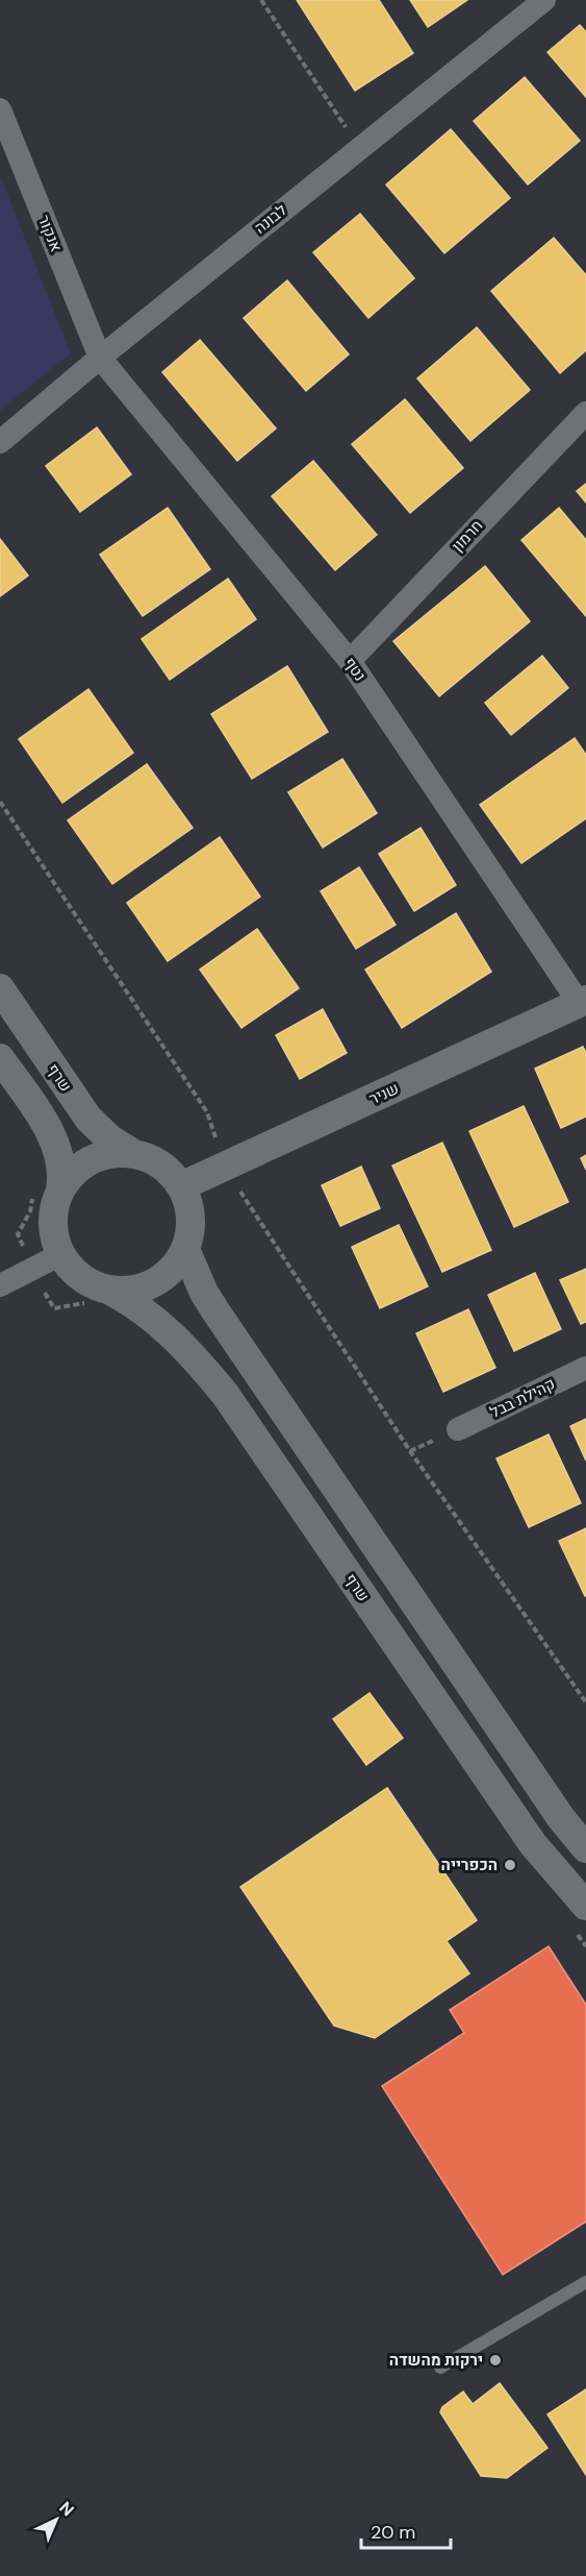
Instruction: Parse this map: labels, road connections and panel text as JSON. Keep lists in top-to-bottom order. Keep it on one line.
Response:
{"streets":{"street":["לבונה","אנקור","חרמון","נטף","שרף","שניר","קהילת בבל"]},"crossings":[["לבונה","אנקור"],["לבונה","נטף"],["אנקור","נטף"],["חרמון","נטף"],["נטף","שניר"],["שרף","שניר"]],"places":["הכפרייה","ירקות מהשדה"],"scale_bar":"20 m","north":"top right"}
